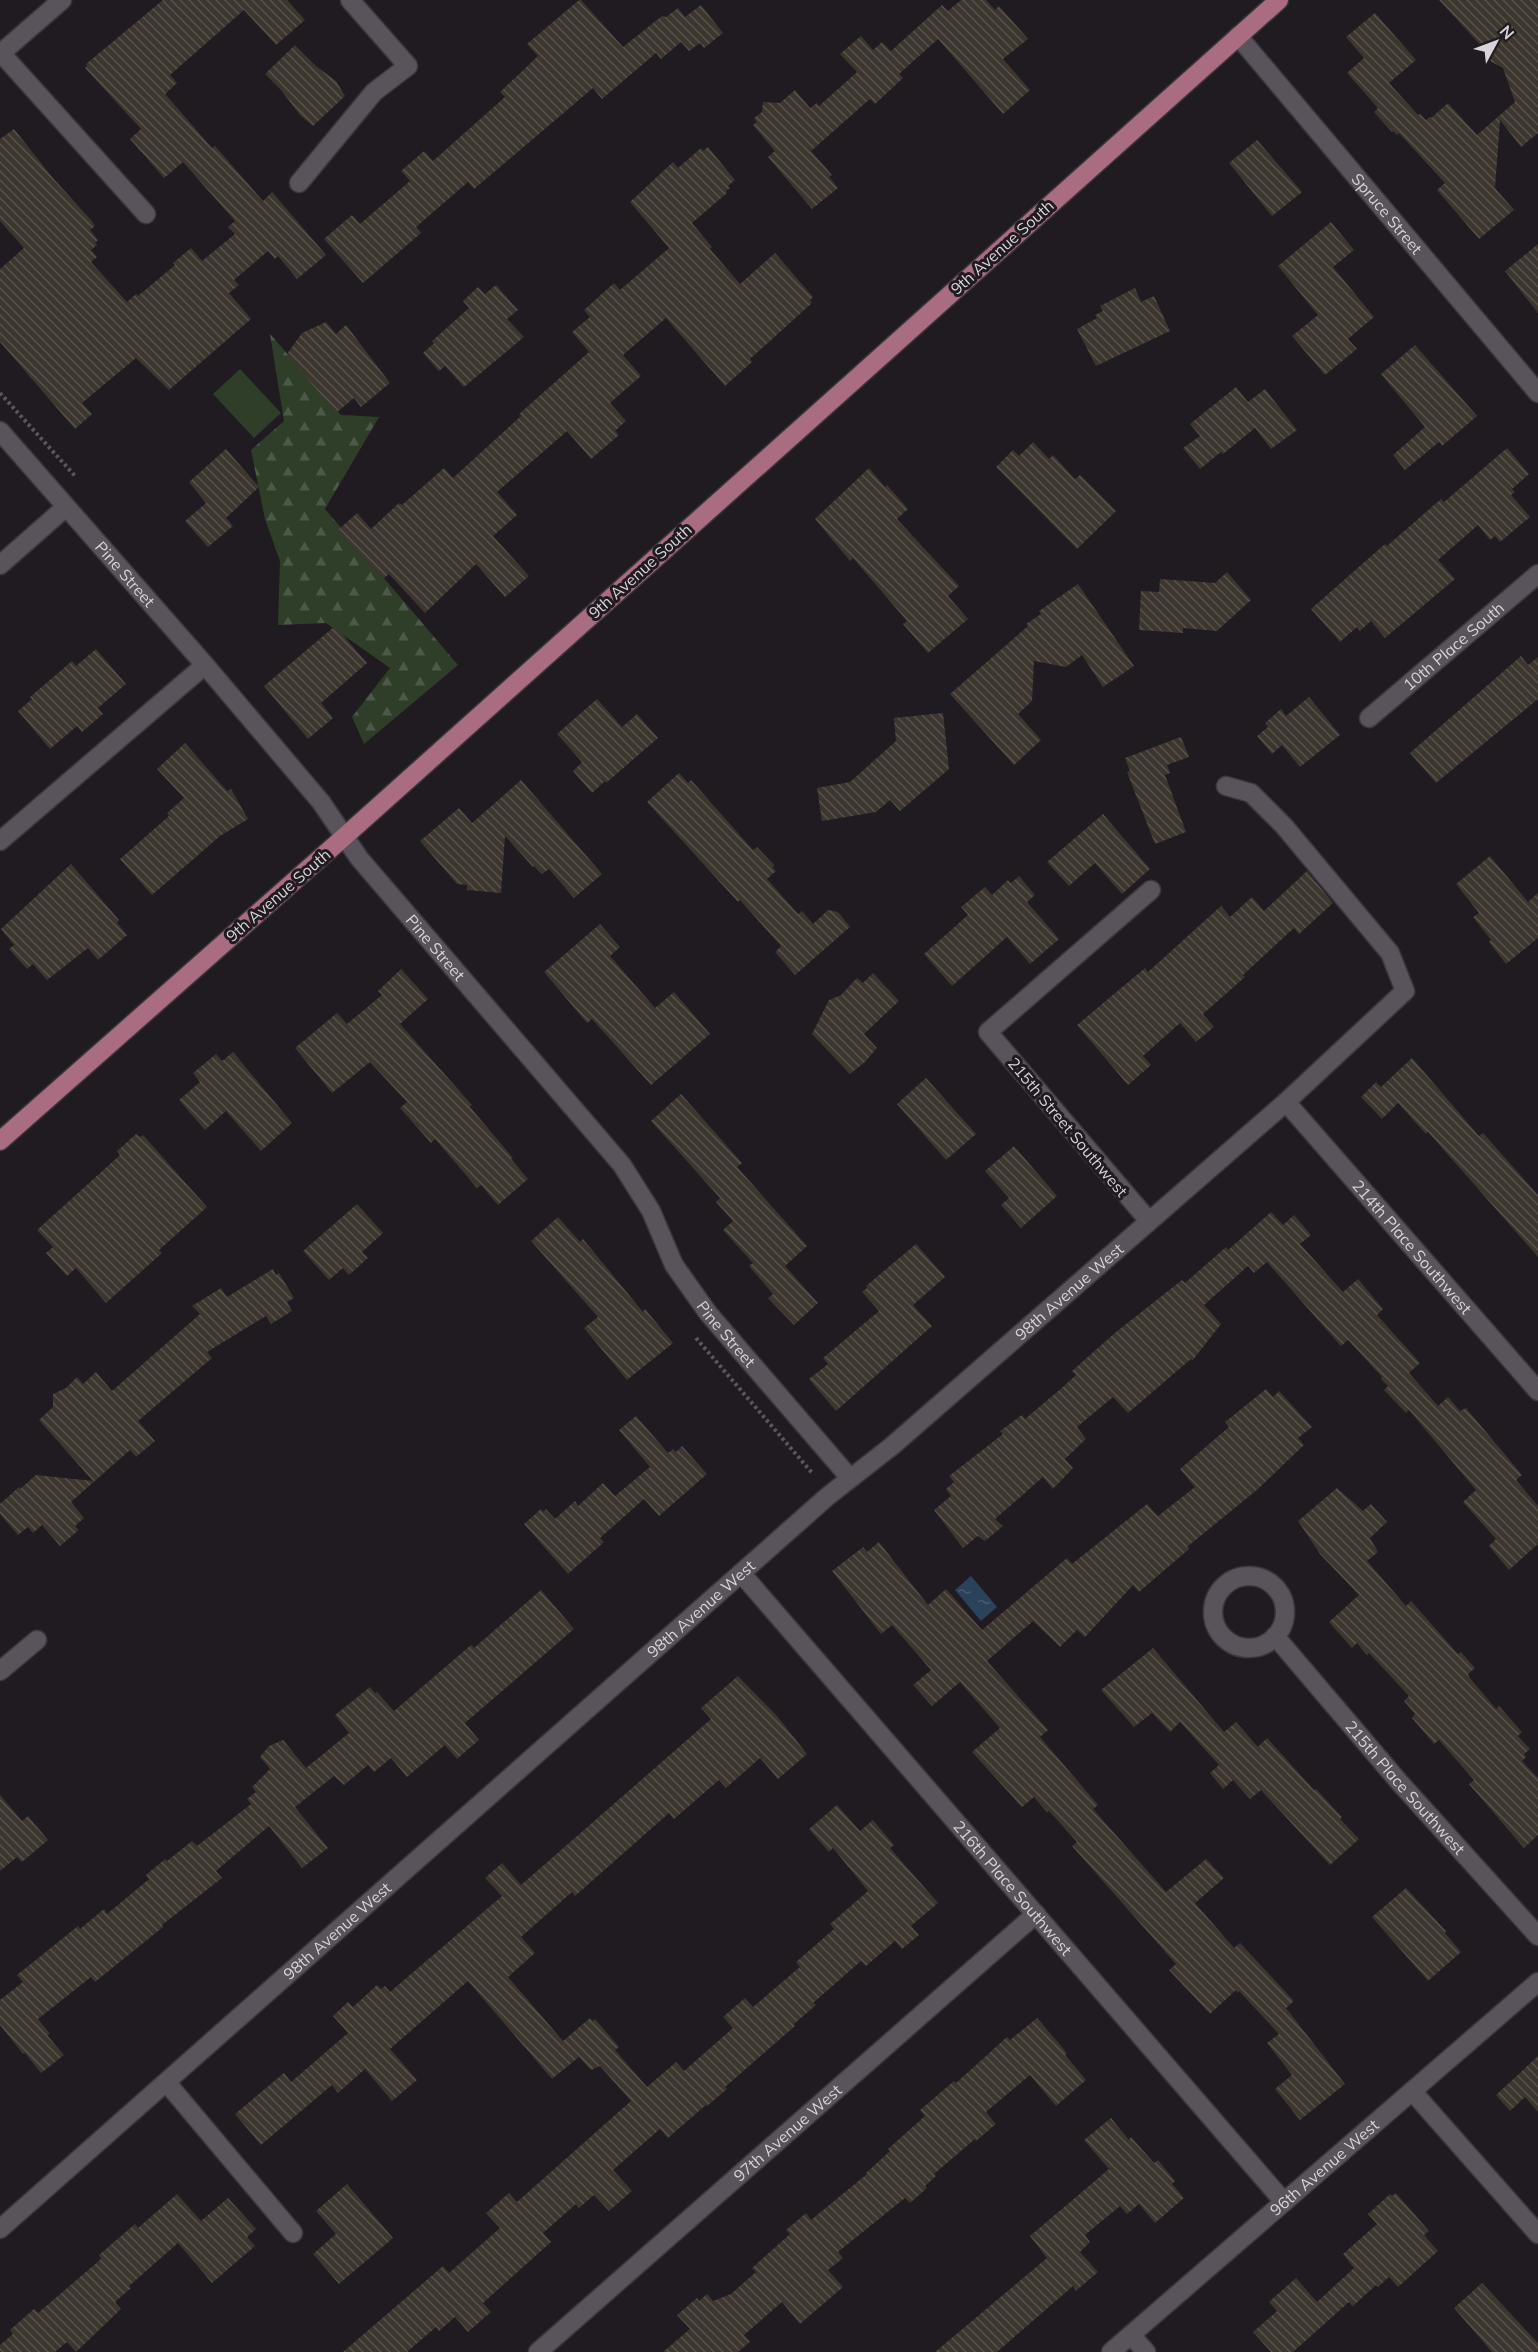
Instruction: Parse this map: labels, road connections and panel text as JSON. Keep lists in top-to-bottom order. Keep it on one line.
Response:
{"streets":{"main road":["9th Avenue South"],"street":["Spruce Street","Pine Street","10th Place South","215th Street Southwest","214th Place Southwest","98th Avenue West","215th Place Southwest","216th Place Southwest","97th Avenue West","96th Avenue West"]},"crossings":[["Spruce Street","9th Avenue South"],["9th Avenue South","Pine Street"],["Pine Street","98th Avenue West"],["215th Street Southwest","98th Avenue West"],["214th Place Southwest","98th Avenue West"],["98th Avenue West","216th Place Southwest"],["216th Place Southwest","97th Avenue West"],["216th Place Southwest","96th Avenue West"]],"north":"top right"}
